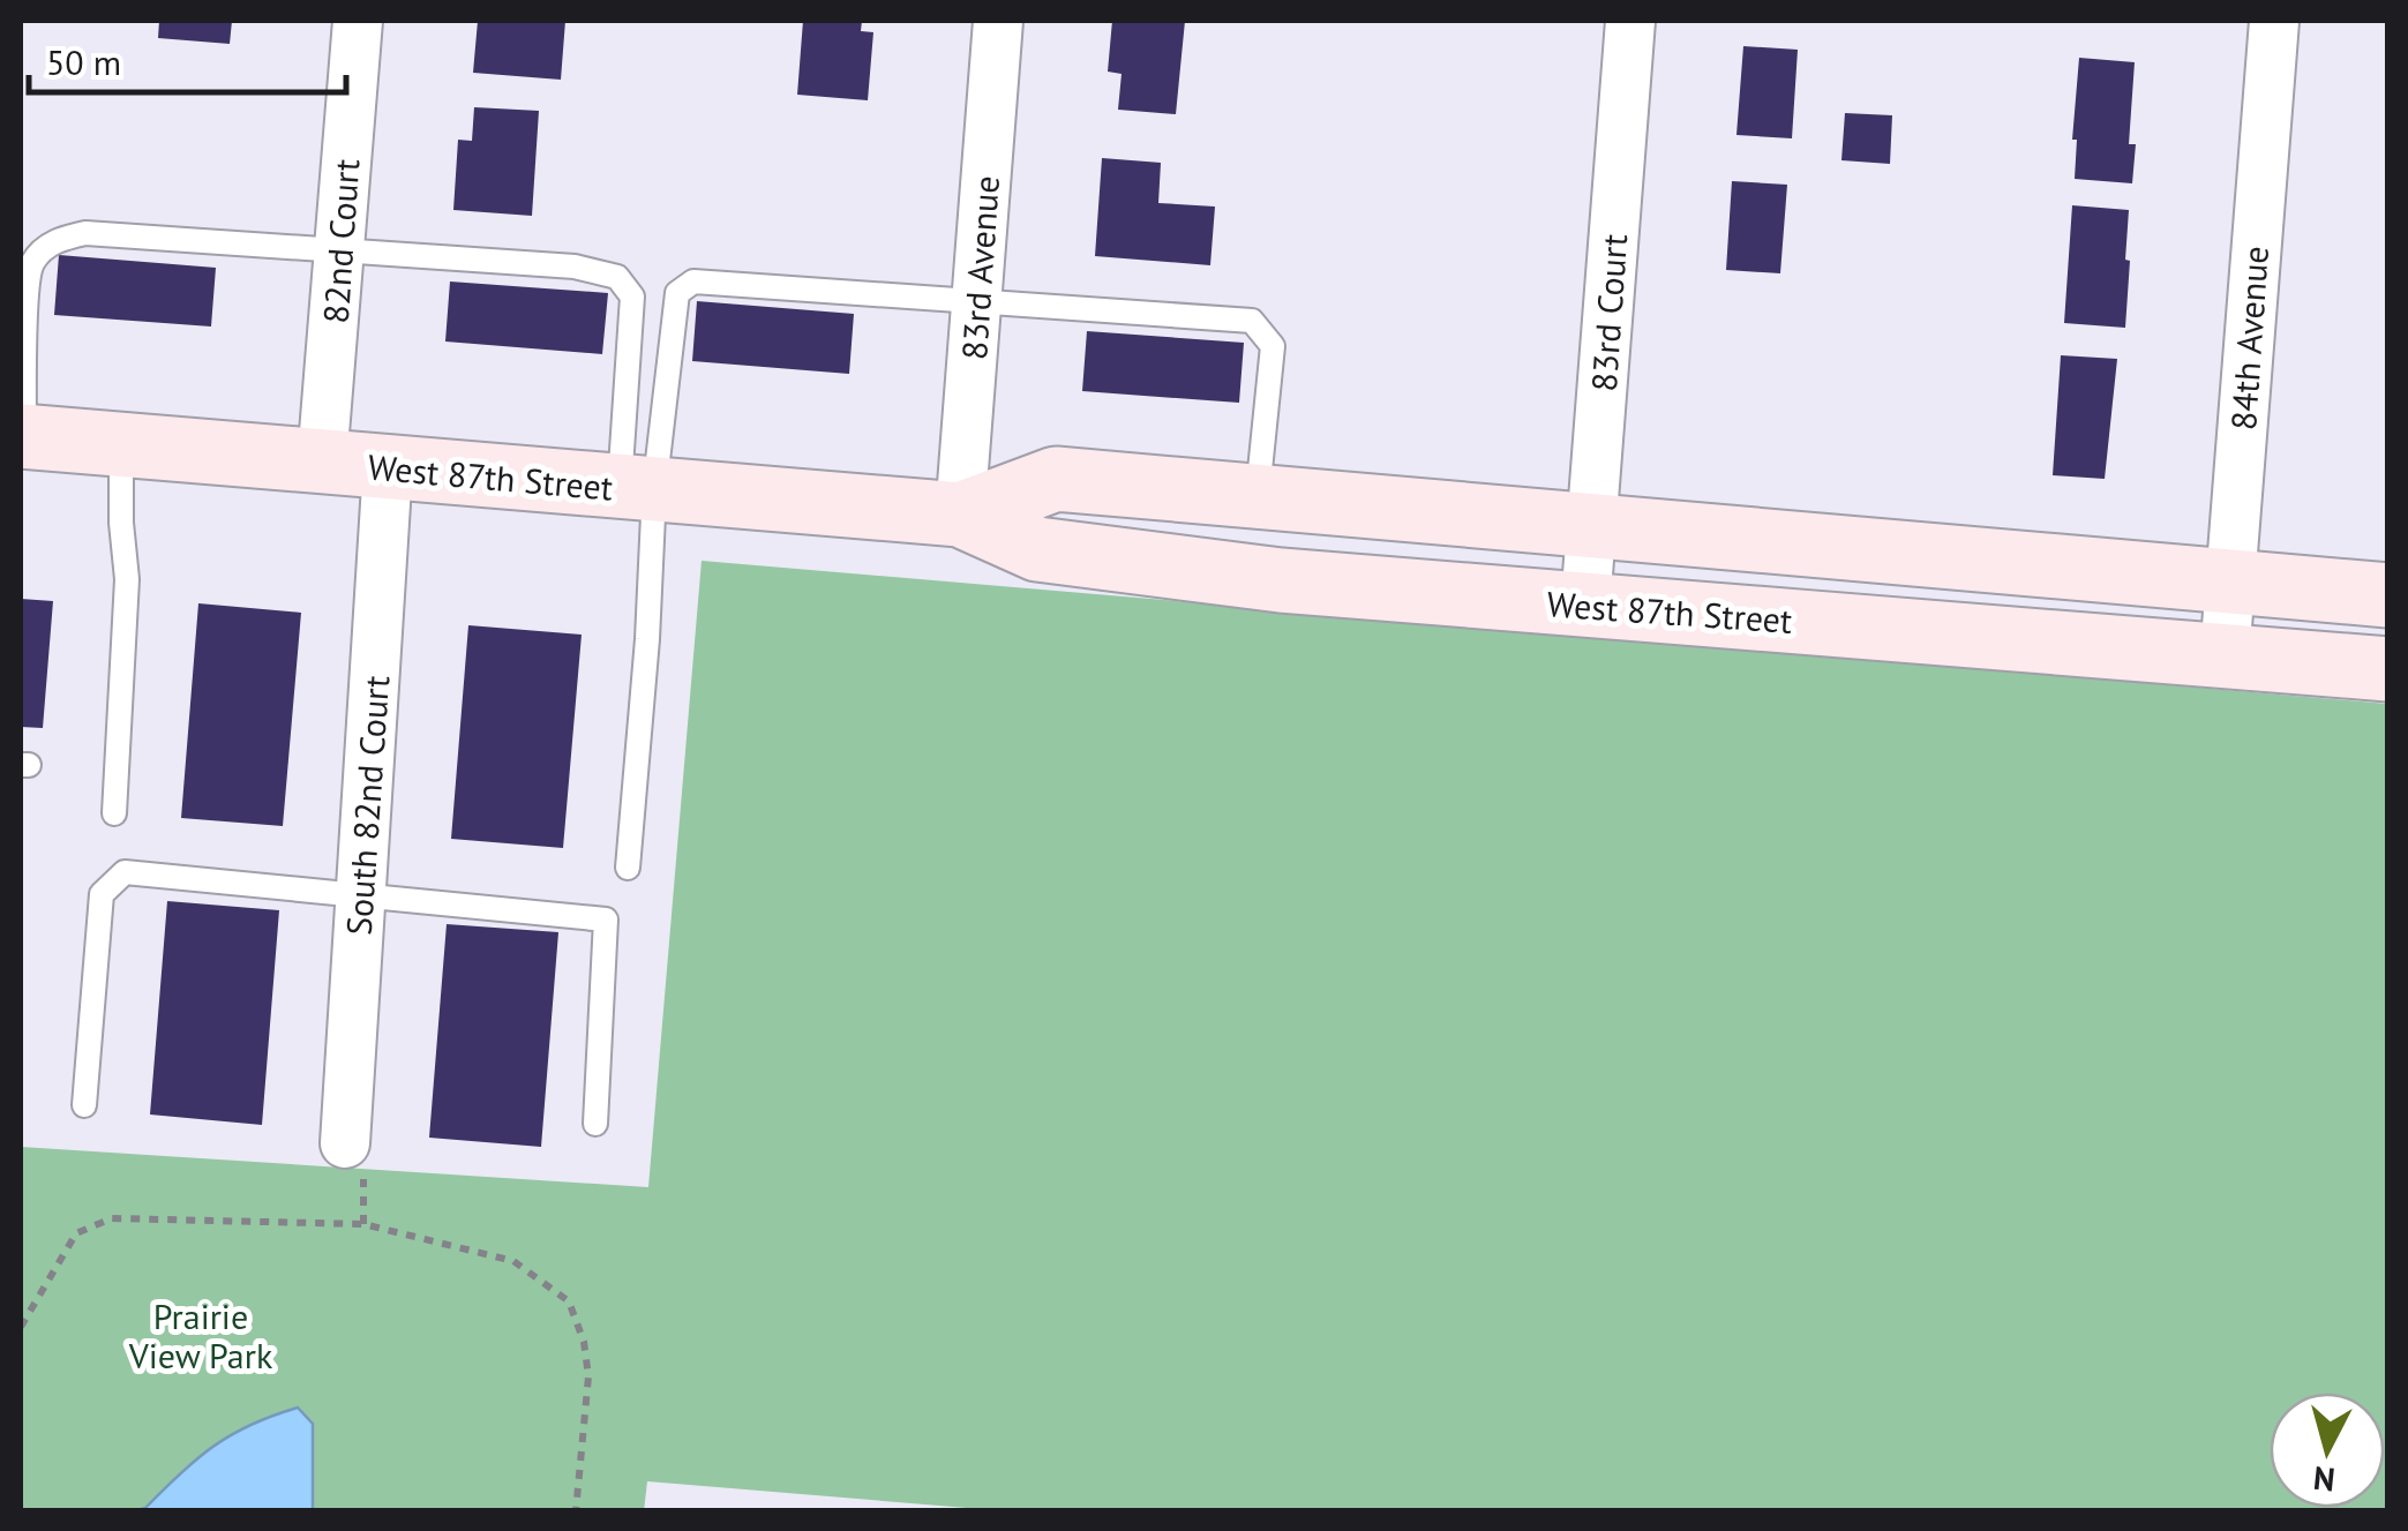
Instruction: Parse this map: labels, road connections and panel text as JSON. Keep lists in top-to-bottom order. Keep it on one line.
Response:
{"streets":{"main road":["West 87th Street"],"street":["82nd Court","83rd Avenue","83rd Court","84th Avenue","South 82nd Court"]},"crossings":[["82nd Court","West 87th Street"],["83rd Avenue","West 87th Street"],["83rd Court","West 87th Street"],["84th Avenue","West 87th Street"],["West 87th Street","South 82nd Court"]],"parks":["Prairie View Park"],"scale_bar":"50 m","north":"bottom"}
